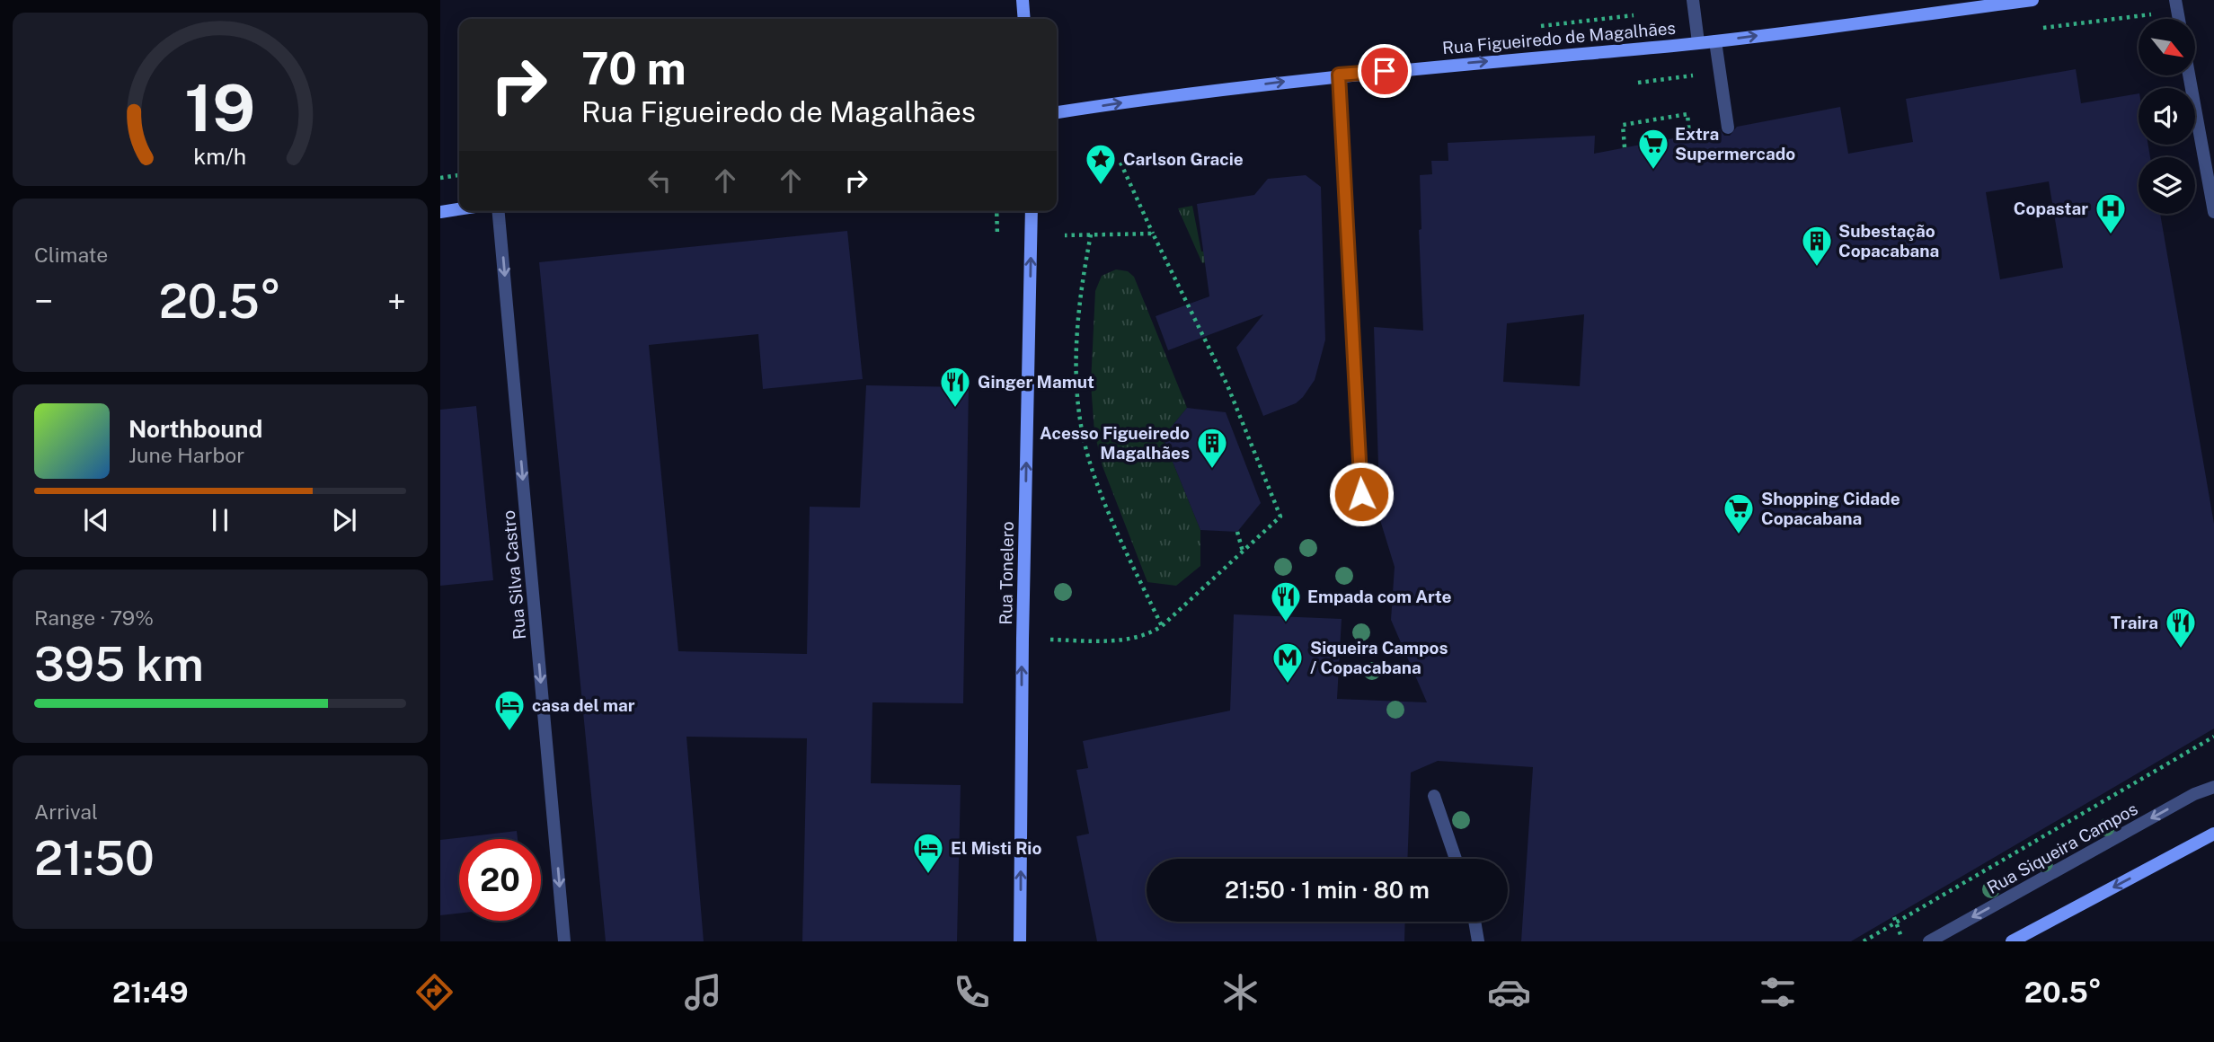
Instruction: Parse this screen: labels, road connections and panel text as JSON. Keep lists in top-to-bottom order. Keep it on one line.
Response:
{"streets":{"main road":["Rua Figueiredo de Magalhães","Rua Tonelero"],"street":["Rua Silva Castro","Rua Siqueira Campos"]},"one_way":["Rua Figueiredo de Magalhães","Rua Tonelero","Rua Silva Castro","Rua Siqueira Campos"],"places":{"supermarket":["Extra Supermercado","Shopping Cidade Copacabana"],"place":["Carlson Gracie"],"hospital":["Copastar"],"building":["Subestação Copacabana","Acesso Figueiredo Magalhães"],"restaurant":["Ginger Mamut","Empada com Arte","Traira"],"metro station":["Siqueira Campos / Copacabana"],"hotel":["casa del mar","El Misti Rio"]},"north":"bottom right","page":{"turn":["70 m","Rua Figueiredo de Magalhães"],"tile":["Climate",["Range · 79%","395 km"],["Arrival","21:50"]],"heat":["−","20.5°","+"],"song":["Northbound","June Harbor"],"limit":"20","trip":"21:50 · 1 min · 80 m","tabs":["21:49","20.5°"],"gauge":["19","km/h"]}}
